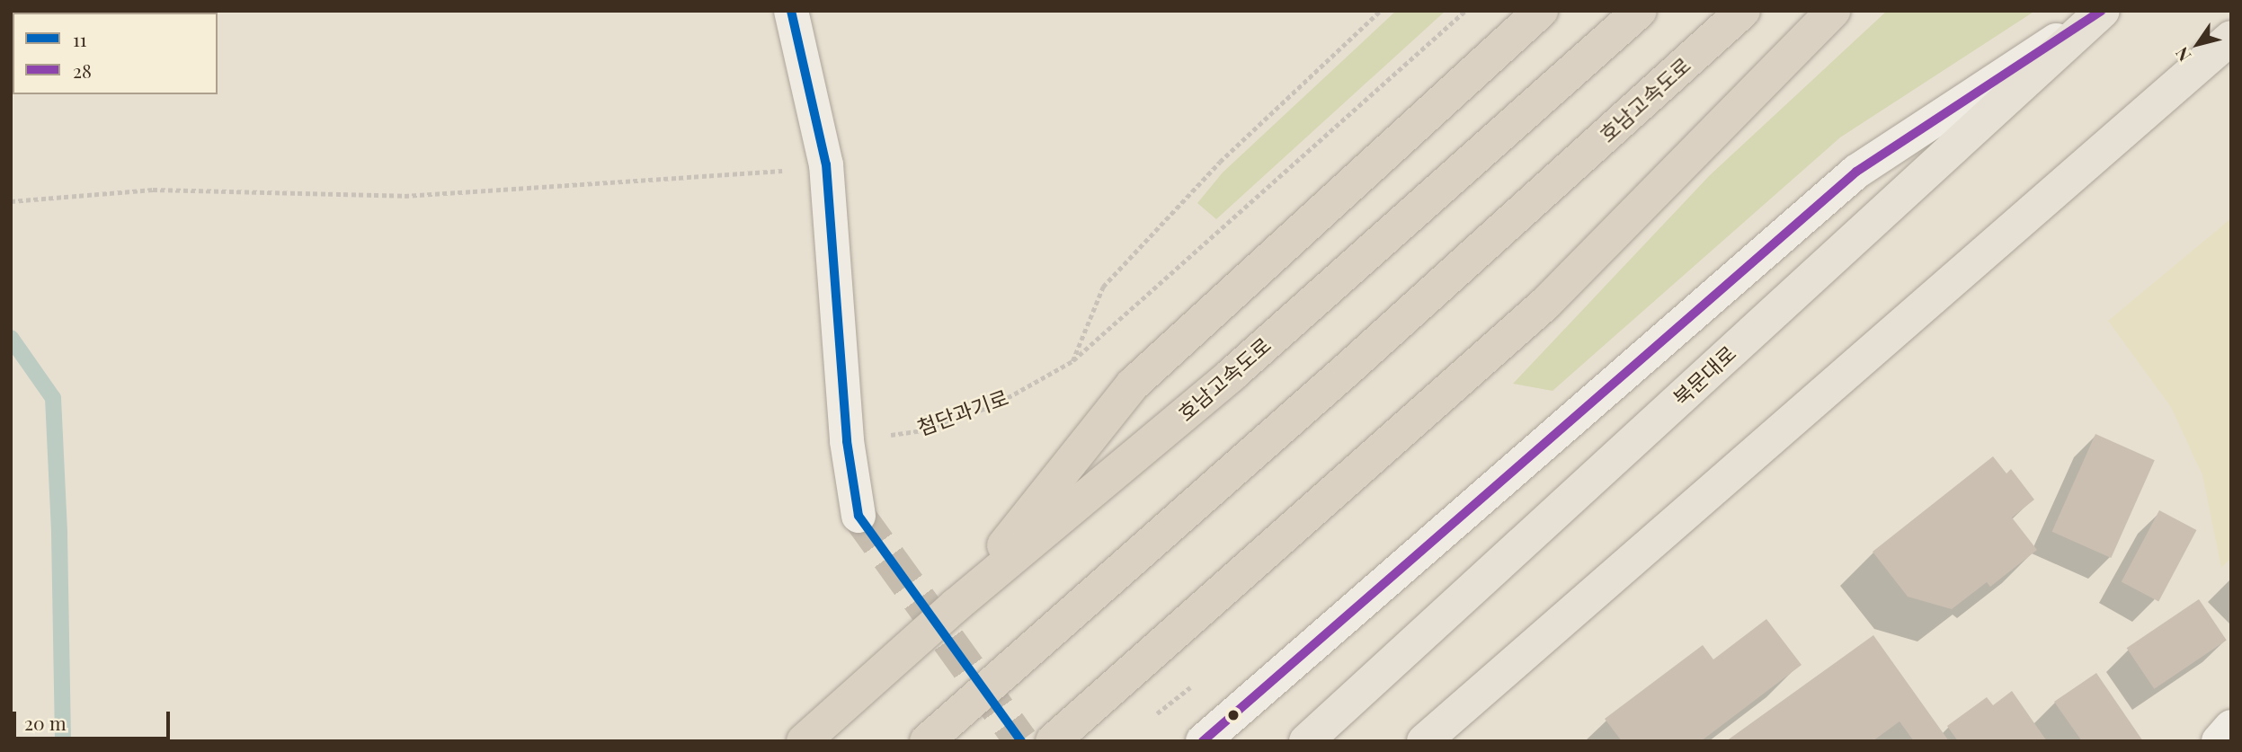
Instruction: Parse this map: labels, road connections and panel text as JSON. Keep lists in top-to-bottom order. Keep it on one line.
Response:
{"streets":{"highway":["호남고속도로"],"main road":["북문대로"],"path":["첨단과기로"]},"lines":["transit line 11","transit line 28"],"legend":["11","28"],"scale_bar":"20 m","north":"bottom left"}
